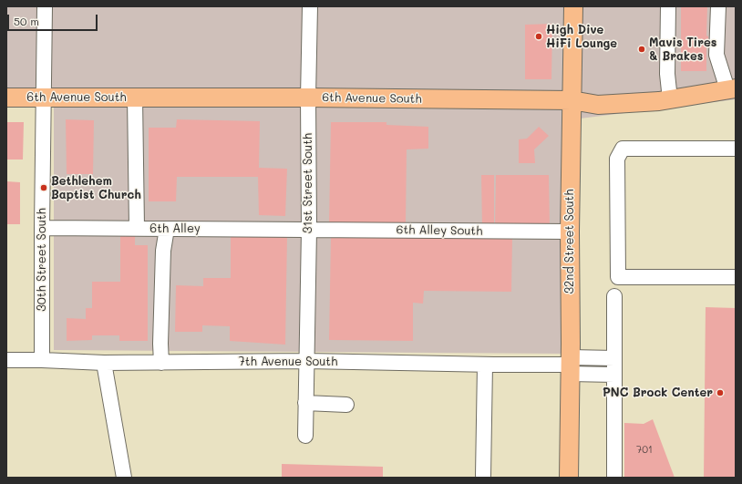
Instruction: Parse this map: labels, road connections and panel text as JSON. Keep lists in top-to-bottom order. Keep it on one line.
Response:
{"streets":{"main road":["6th Avenue South","32nd Street South"],"street":["31st Street South","6th Alley","6th Alley South","30th Street South","7th Avenue South"]},"crossings":[["6th Avenue South","31st Street South"],["6th Avenue South","32nd Street South"],["6th Avenue South","30th Street South"],["31st Street South","6th Alley"],["31st Street South","6th Alley South"],["31st Street South","7th Avenue South"],["6th Alley","6th Alley South"],["6th Alley","30th Street South"],["6th Alley South","32nd Street South"],["32nd Street South","7th Avenue South"],["30th Street South","7th Avenue South"]],"places":["High Dive HiFi Lounge","Mavis Tires & Brakes","Bethlehem Baptist Church","PNC Brock Center"],"house_numbers":["701"],"scale_bar":"50 m"}
